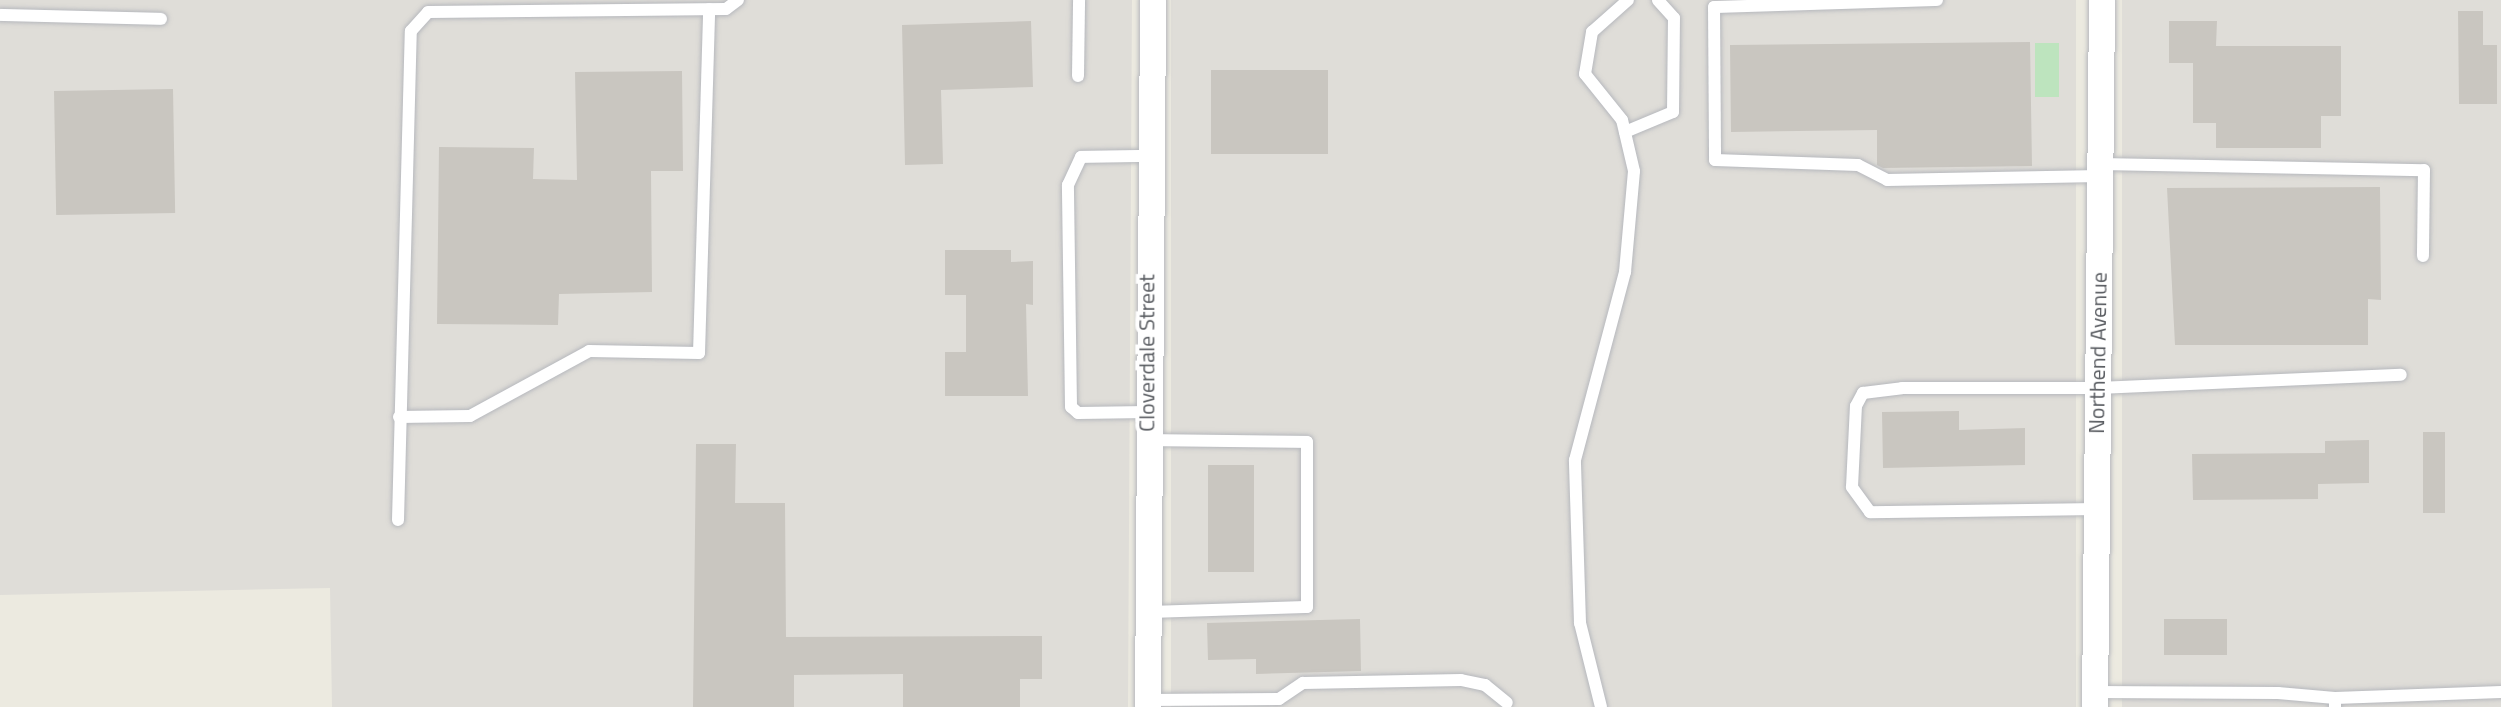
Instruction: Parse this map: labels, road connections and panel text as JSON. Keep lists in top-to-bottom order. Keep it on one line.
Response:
{"streets":{"street":["Cloverdale Street","Northend Avenue"]}}
